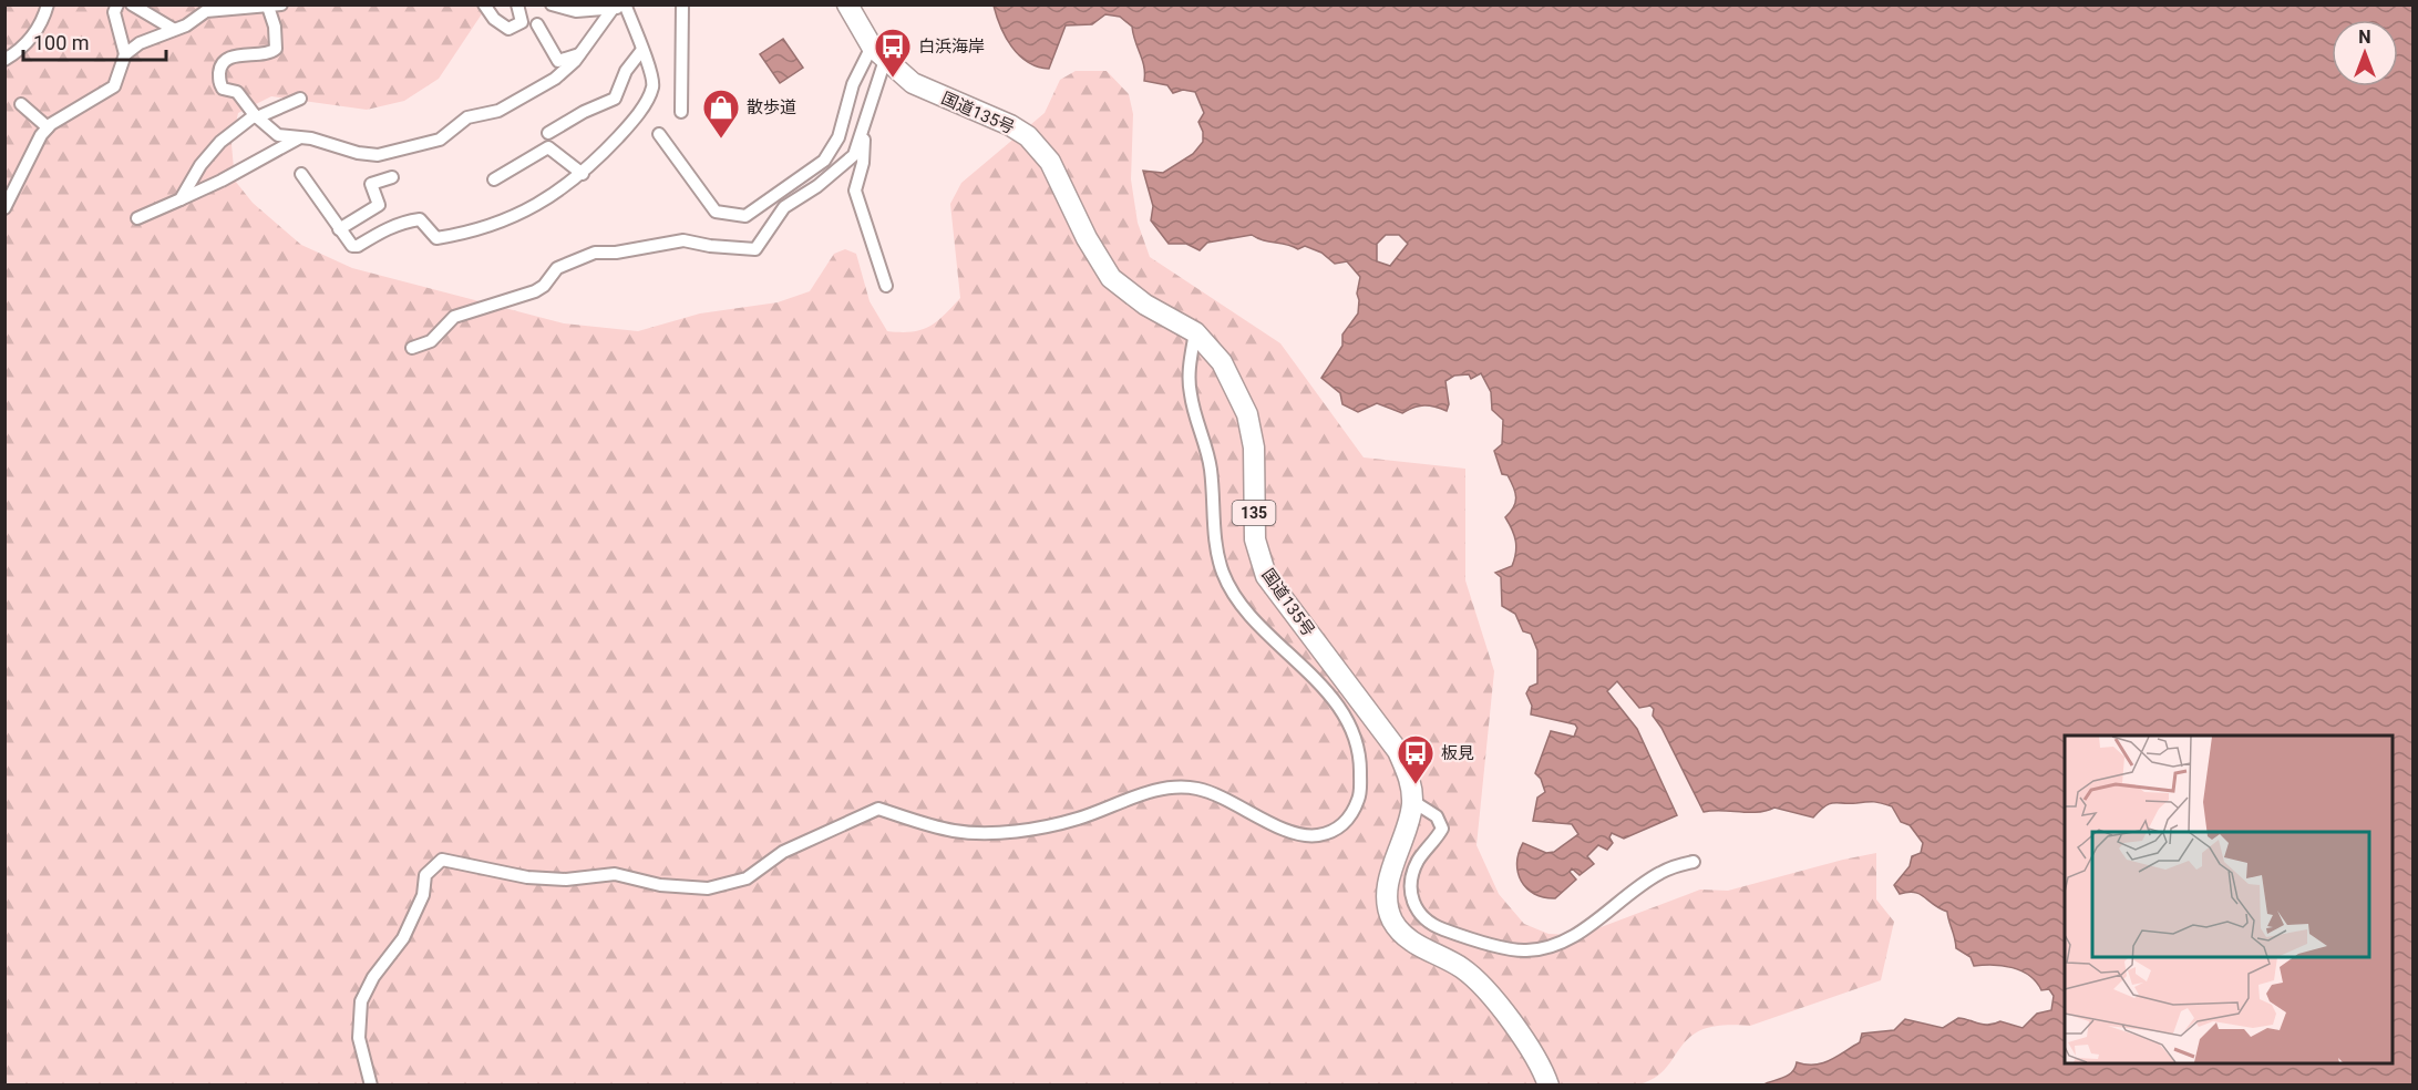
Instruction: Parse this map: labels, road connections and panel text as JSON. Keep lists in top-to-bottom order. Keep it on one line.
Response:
{"streets":{"highway":["国道135号","135"]},"places":{"bus stop":["白浜海岸","板見"],"shop":["散歩道"]},"scale_bar":"100 m","north":"top"}
